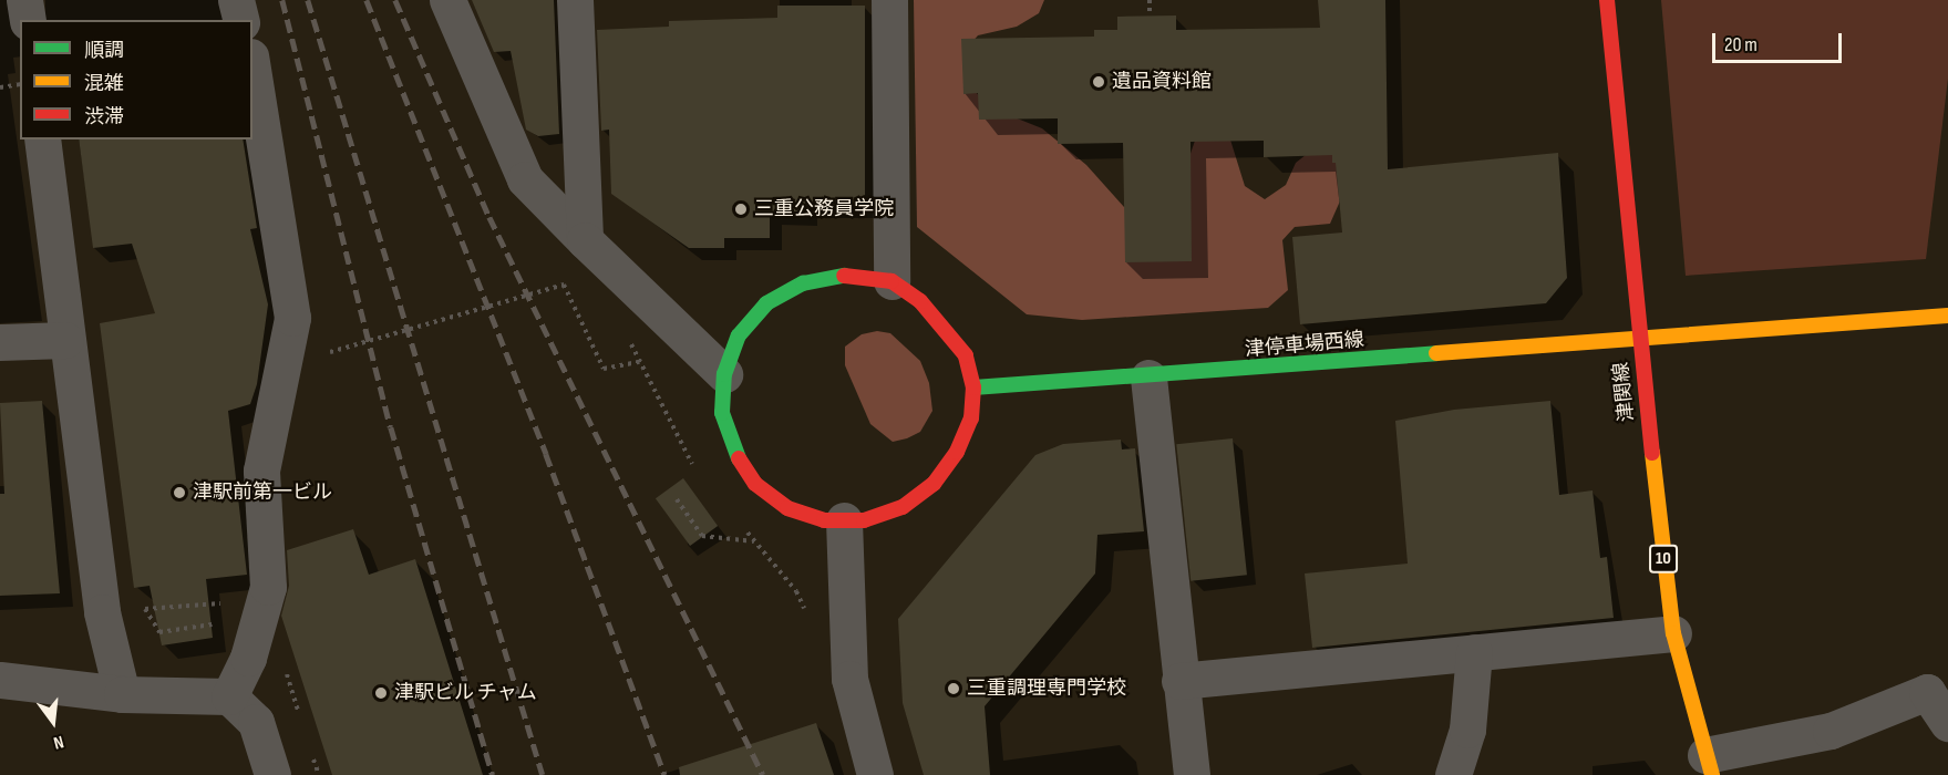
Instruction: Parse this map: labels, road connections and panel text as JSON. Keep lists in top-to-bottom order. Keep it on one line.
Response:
{"streets":{"main road":["津停車場西線","津関線","10"]},"crossings":[["津停車場西線","津関線"]],"places":["遺品資料館","三重公務員学院","津駅前第一ビル","三重調理専門学校","津駅ビル チャム"],"legend":["順調","混雑","渋滞"],"scale_bar":"20 m","north":"bottom"}
